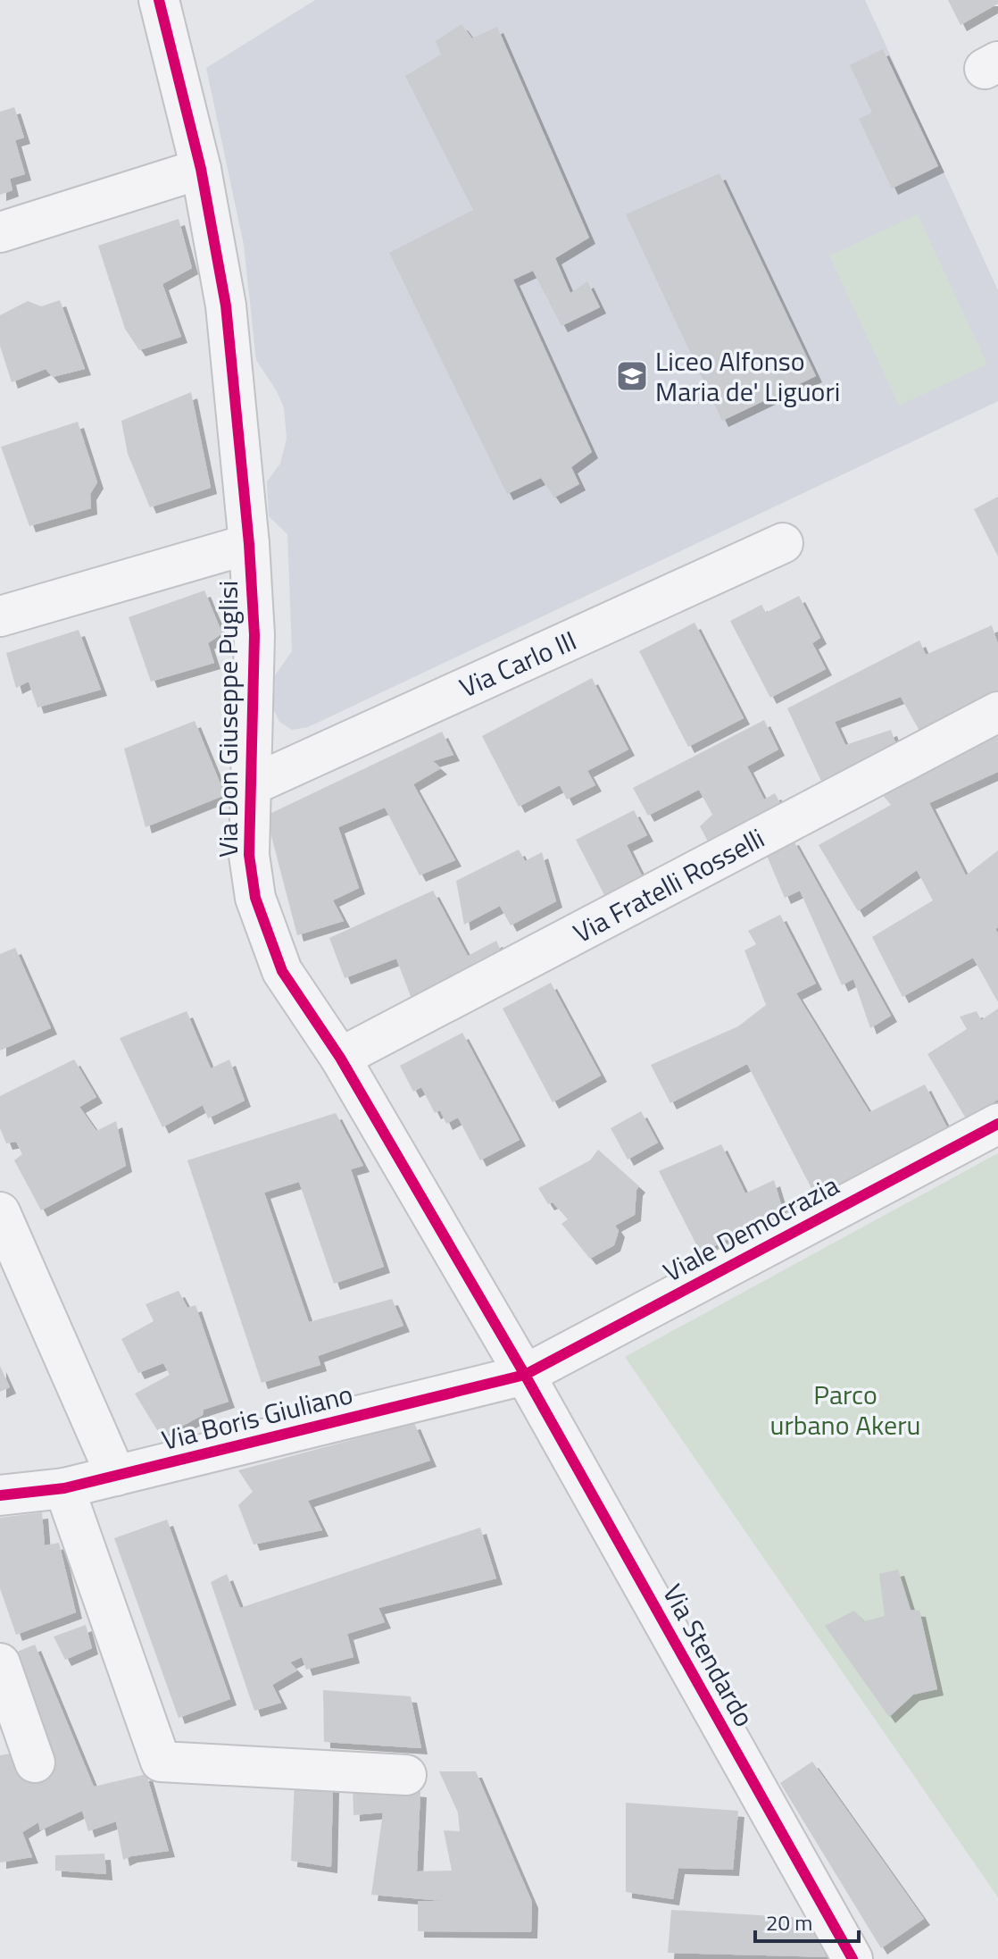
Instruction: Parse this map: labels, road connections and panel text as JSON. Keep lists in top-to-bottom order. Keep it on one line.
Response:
{"streets":{"street":["Via Carlo III","Via Don Giuseppe Puglisi","Via Fratelli Rosselli","Viale Democrazia","Via Boris Giuliano","Via Stendardo"]},"crossings":[["Via Carlo III","Via Don Giuseppe Puglisi"],["Via Don Giuseppe Puglisi","Via Fratelli Rosselli"],["Via Don Giuseppe Puglisi","Viale Democrazia"],["Via Don Giuseppe Puglisi","Via Boris Giuliano"],["Via Don Giuseppe Puglisi","Via Stendardo"],["Viale Democrazia","Via Boris Giuliano"],["Viale Democrazia","Via Stendardo"],["Via Boris Giuliano","Via Stendardo"]],"parks":["Parco urbano Akeru"],"places":{"school or university":["Liceo Alfonso Maria de' Liguori"]},"scale_bar":"20 m"}
